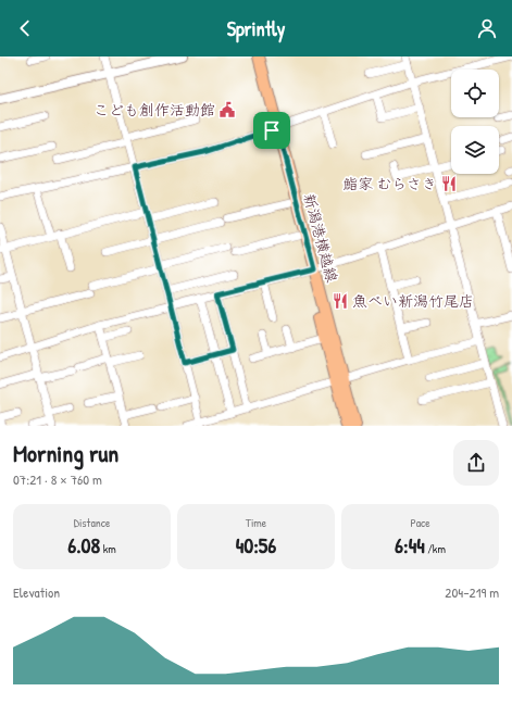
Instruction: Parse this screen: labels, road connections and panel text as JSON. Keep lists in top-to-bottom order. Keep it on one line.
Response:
{"streets":{"main road":["新潟港横越線"]},"places":{"public building":["こども創作活動館"],"restaurant":["鮨家 むらさき","魚べい新潟竹尾店"]},"page":{"header":"Sprintly","heading":["Morning run","07:21 · 8 × 760 m"],"stats":[["Distance","6.08 km"],["Time","40:56"],["Pace","6:44 /km"]],"chart":["Elevation","204–219 m"]}}
